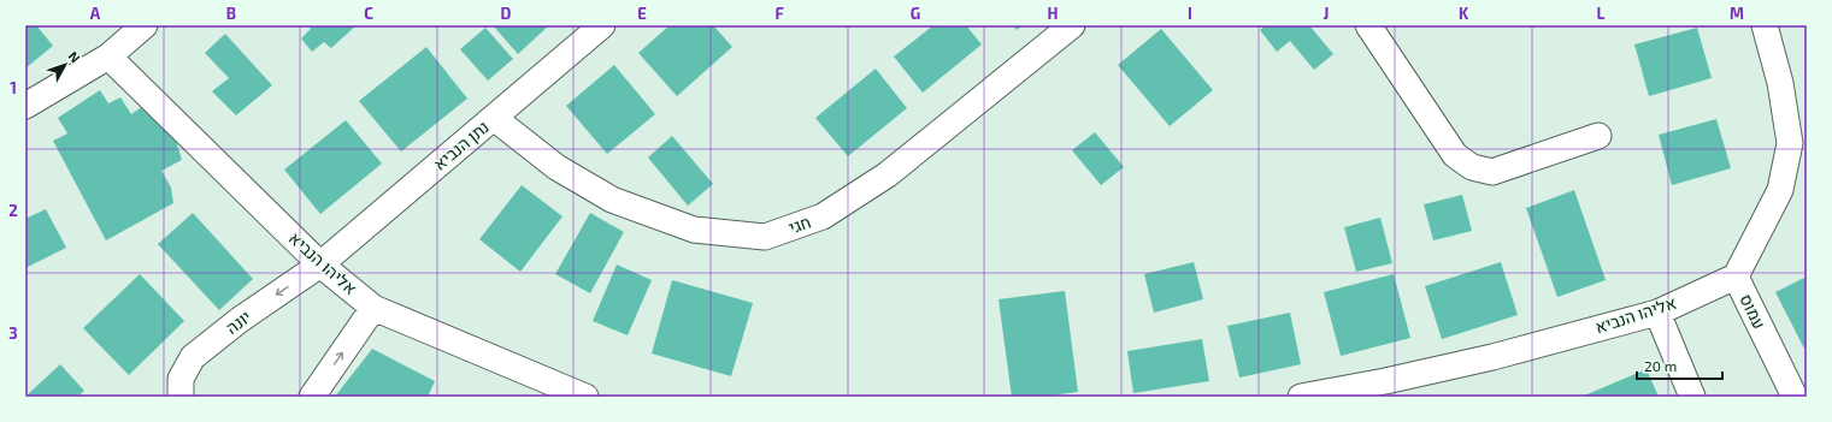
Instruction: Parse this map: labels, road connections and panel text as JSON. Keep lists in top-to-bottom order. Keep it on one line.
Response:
{"streets":{"street":["נתן הנביא","חגי","אליהו הנביא","עמוס","יונה"]},"crossings":[["נתן הנביא","חגי"],["נתן הנביא","אליהו הנביא"],["נתן הנביא","יונה"],["אליהו הנביא","עמוס"],["אליהו הנביא","יונה"]],"scale_bar":"20 m","north":"top right","grid":{"columns":["A","B","C","D","E","F","G","H","I","J","K","L","M"],"rows":["1","2","3"]}}
